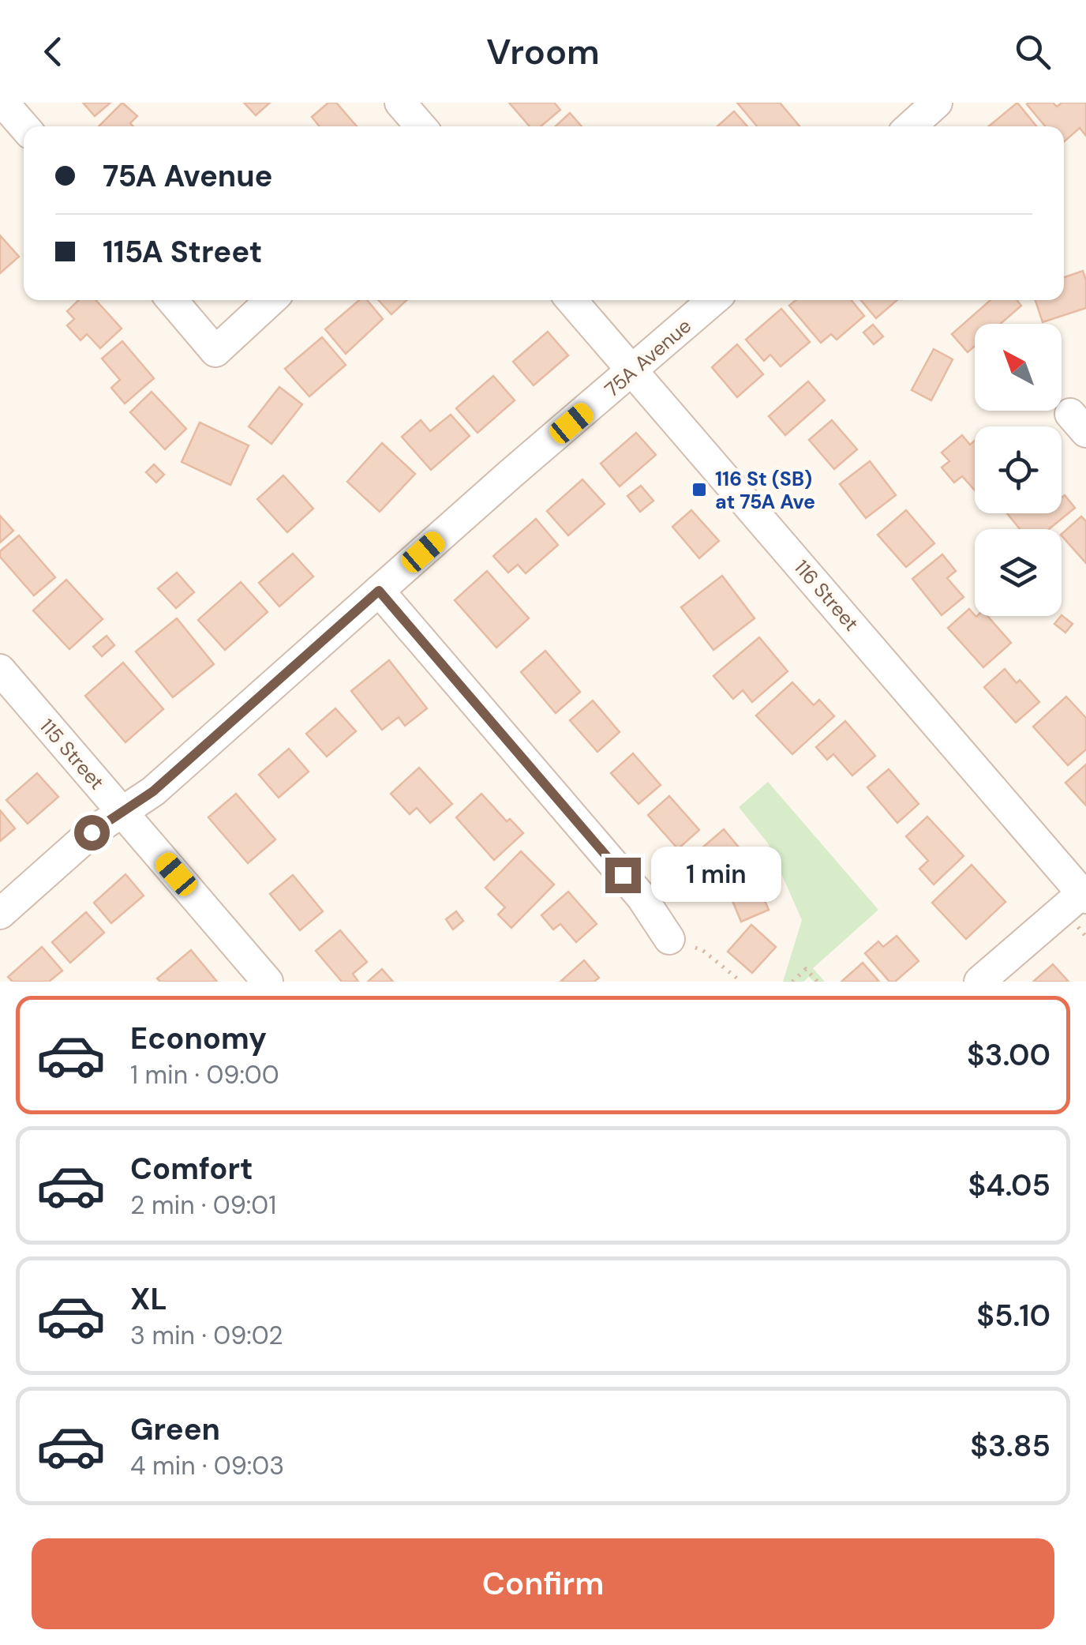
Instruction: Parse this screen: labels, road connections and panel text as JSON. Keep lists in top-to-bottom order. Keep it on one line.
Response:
{"streets":{"street":["75A Avenue","116 Street","115 Street"]},"crossings":[["75A Avenue","116 Street"],["75A Avenue","115 Street"]],"places":{"transit":["116 St (SB) at 75A Ave"]},"north":"top left","page":{"header":"Vroom","banner":["75A Avenue","115A Street"],"bubble":"1 min","list":[{"name":"Economy","note":"1 min · 09:00","value":"$3.00"},{"name":"Comfort","note":"2 min · 09:01","value":"$4.05"},{"name":"XL","note":"3 min · 09:02","value":"$5.10"},{"name":"Green","note":"4 min · 09:03","value":"$3.85"}],"buttons":"Confirm"}}
